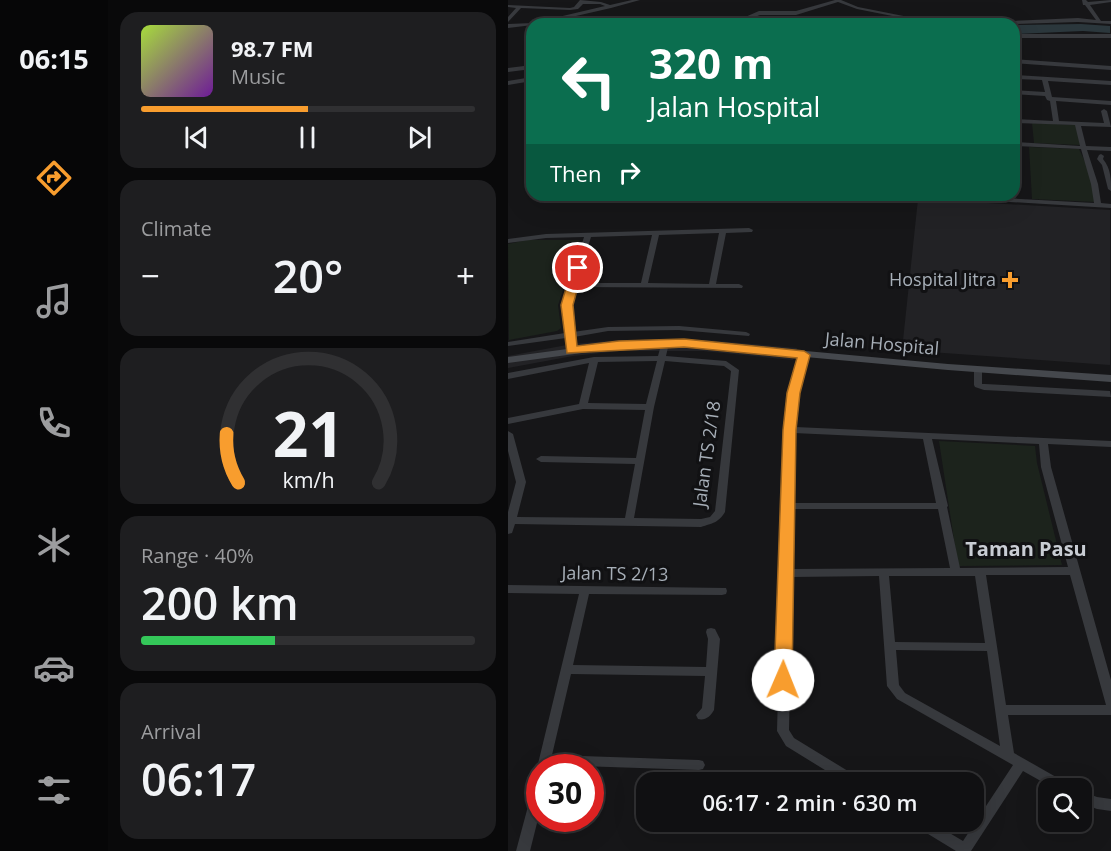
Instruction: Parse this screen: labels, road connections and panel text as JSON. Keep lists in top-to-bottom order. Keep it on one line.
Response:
{"streets":{"street":["Jalan Hospital","Jalan TS 2/18","Jalan TS 2/13"]},"districts":["Taman Pasu"],"places":{"health":["Hospital Jitra"]},"page":{"tabs":"06:15","turn":["320 m","Jalan Hospital"],"song":["98.7 FM","Music"],"then":"Then","tile":["Climate",["Range · 40%","200 km"],["Arrival","06:17"]],"heat":["−","20°","+"],"limit":"30","trip":"06:17 · 2 min · 630 m","gauge":["21","km/h"]}}
